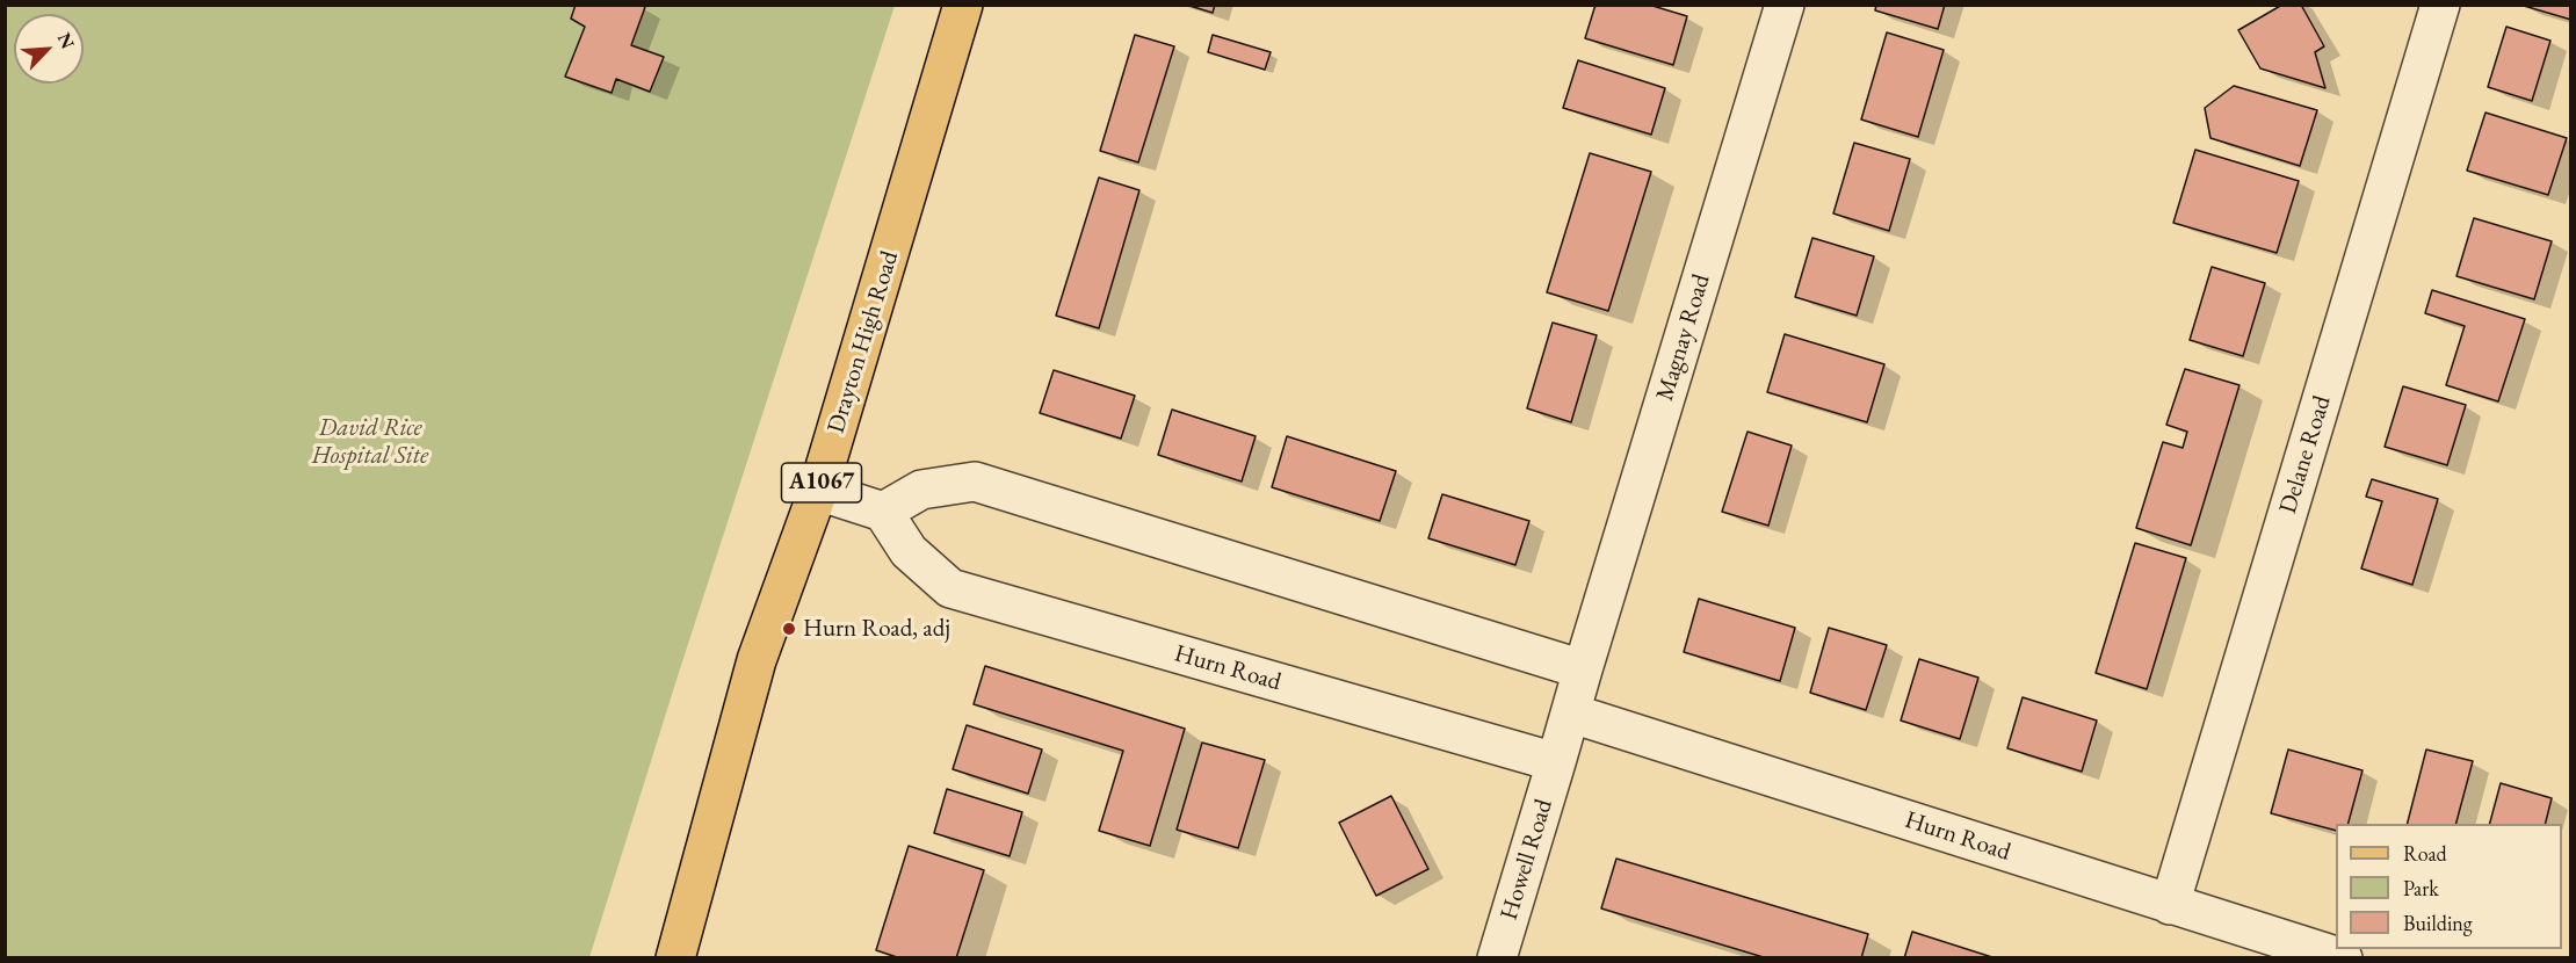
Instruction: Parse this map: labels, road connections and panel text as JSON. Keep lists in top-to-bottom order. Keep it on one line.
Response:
{"streets":{"main road":["Drayton High Road","A1067"],"street":["Magnay Road","Delane Road","Hurn Road","Howell Road"]},"crossings":[["Delane Road","Hurn Road"],["Hurn Road","Howell Road"]],"parks":["David Rice Hospital Site"],"places":["Hurn Road, adj"],"legend":["Road","Park","Building"],"north":"top right"}
